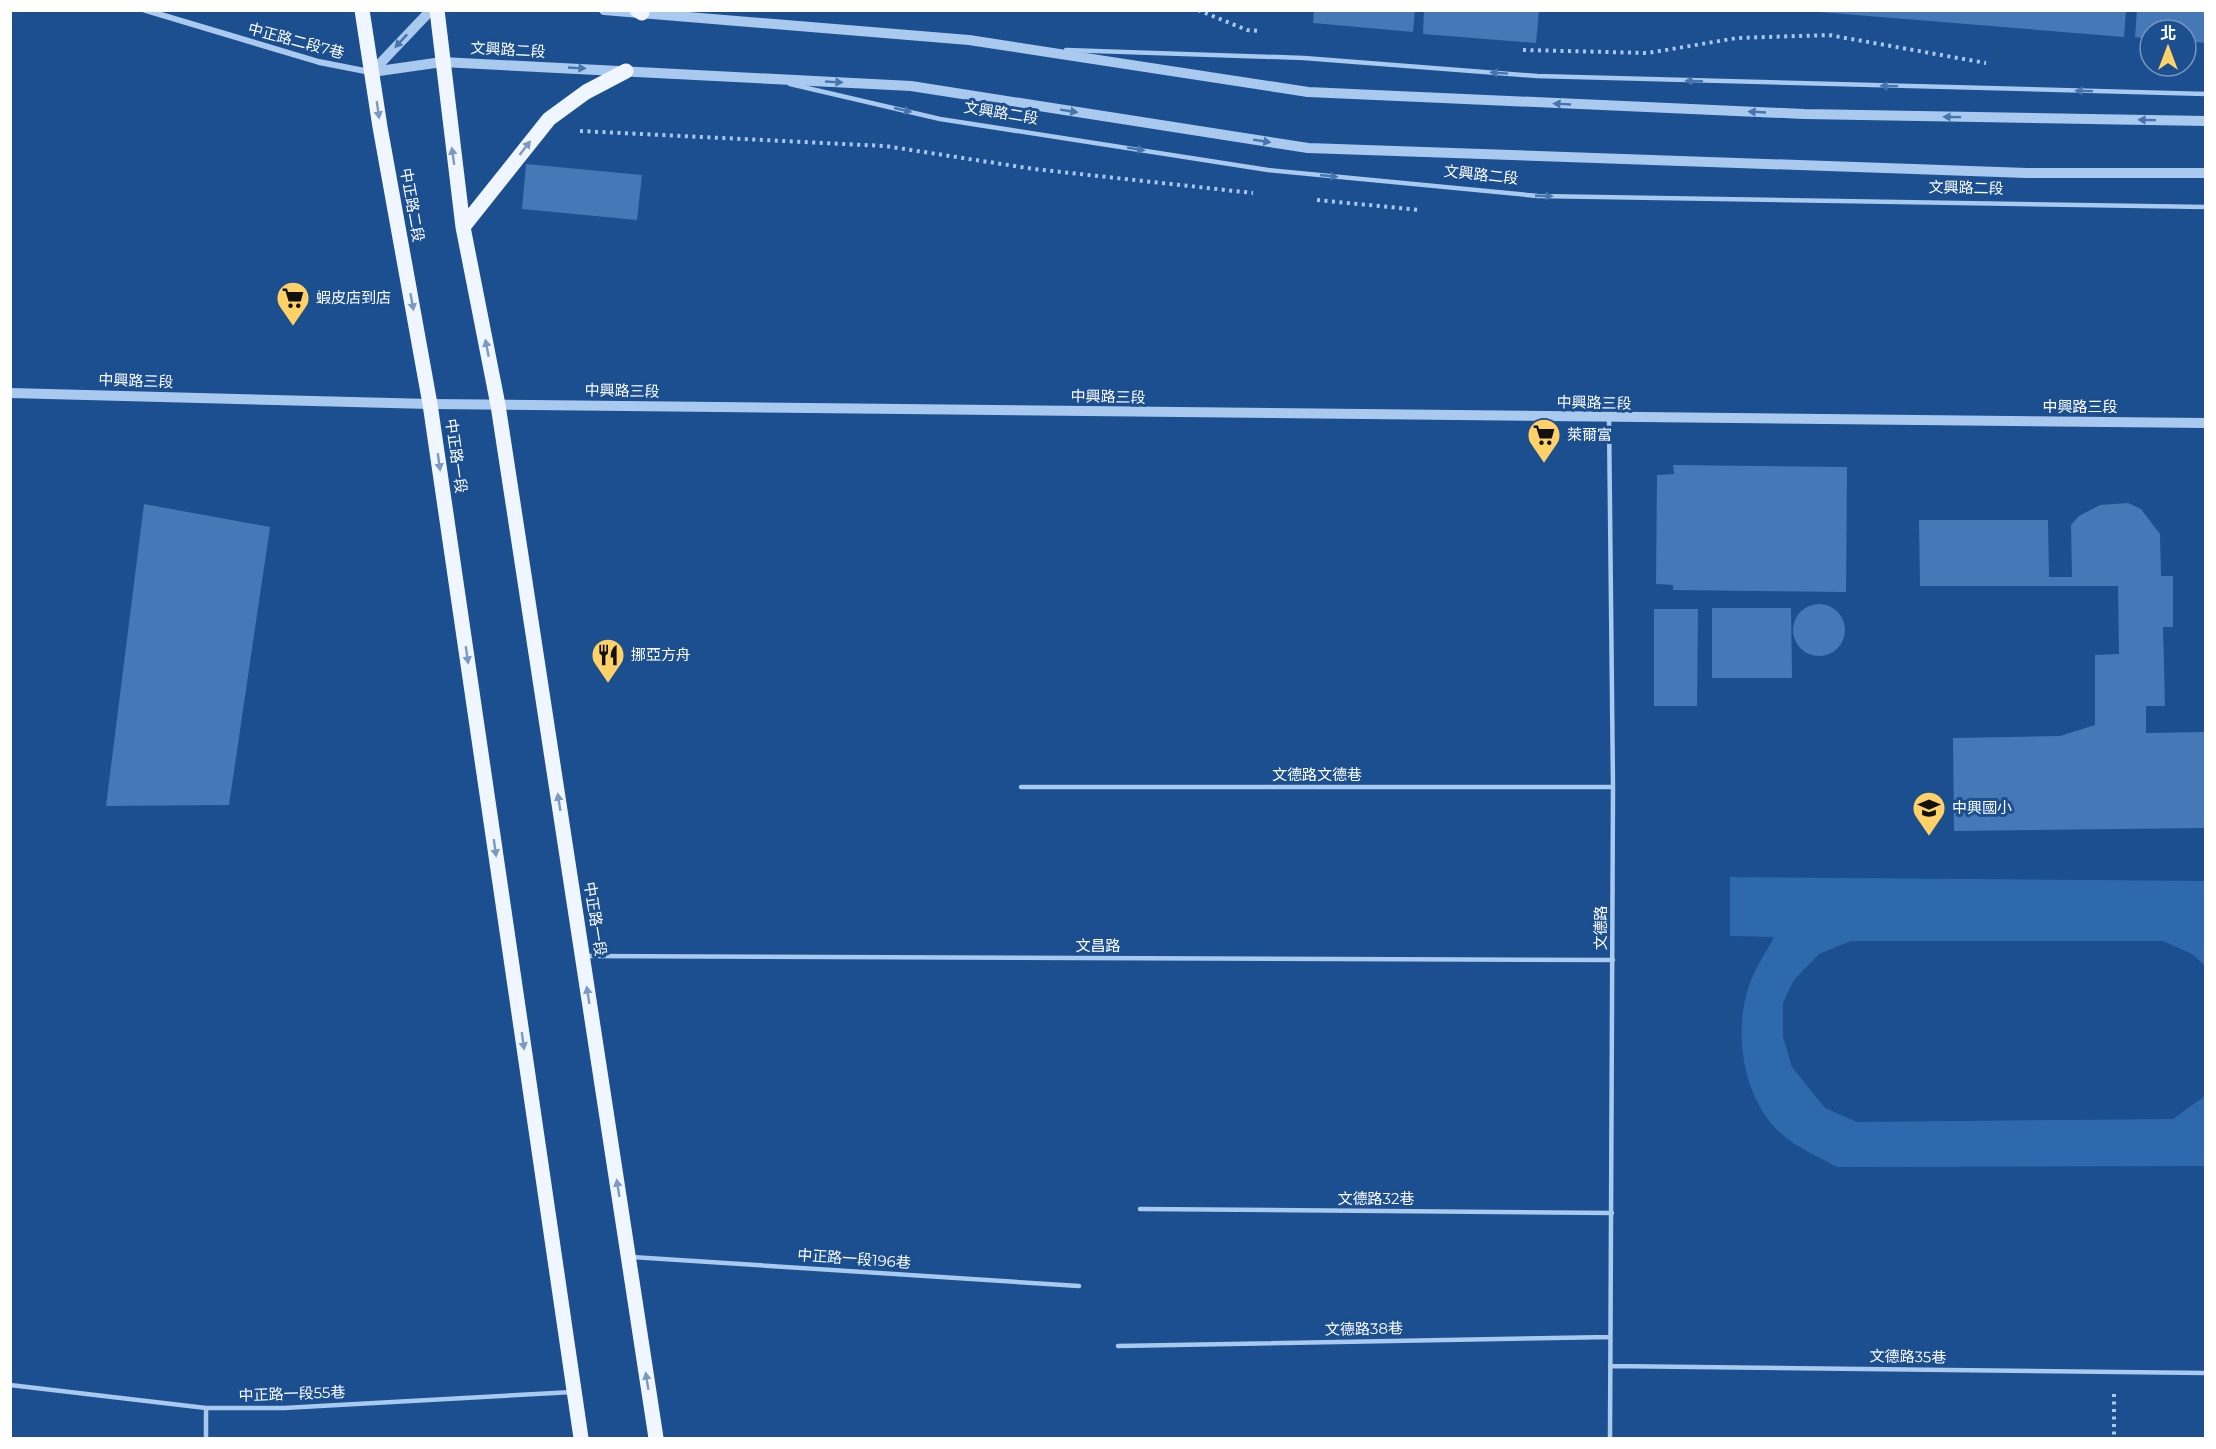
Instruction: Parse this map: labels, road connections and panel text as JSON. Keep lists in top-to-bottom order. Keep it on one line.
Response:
{"streets":{"main road":["中正路二段","中正路一段"],"street":["中正路二段7巷","文興路二段","中興路三段"],"lane":["文德路文德巷","文德路","文昌路","文德路32巷","中正路一段196巷","文德路38巷","文德路35巷","中正路一段55巷"]},"crossings":[["中正路二段7巷","文興路二段"],["中正路二段7巷","中正路二段"],["文興路二段","中正路二段"],["中正路二段","中興路三段"],["中正路二段","中正路一段"],["中興路三段","中正路一段"],["中興路三段","文德路"],["中正路一段","文昌路"],["中正路一段","中正路一段196巷"],["中正路一段","中正路一段55巷"],["文德路文德巷","文德路"],["文德路","文昌路"],["文德路","文德路32巷"],["文德路","文德路38巷"],["文德路","文德路35巷"]],"places":{"supermarket":["蝦皮店到店","萊爾富"],"restaurant":["挪亞方舟"],"school or university":["中興國小"]},"north":"top"}
